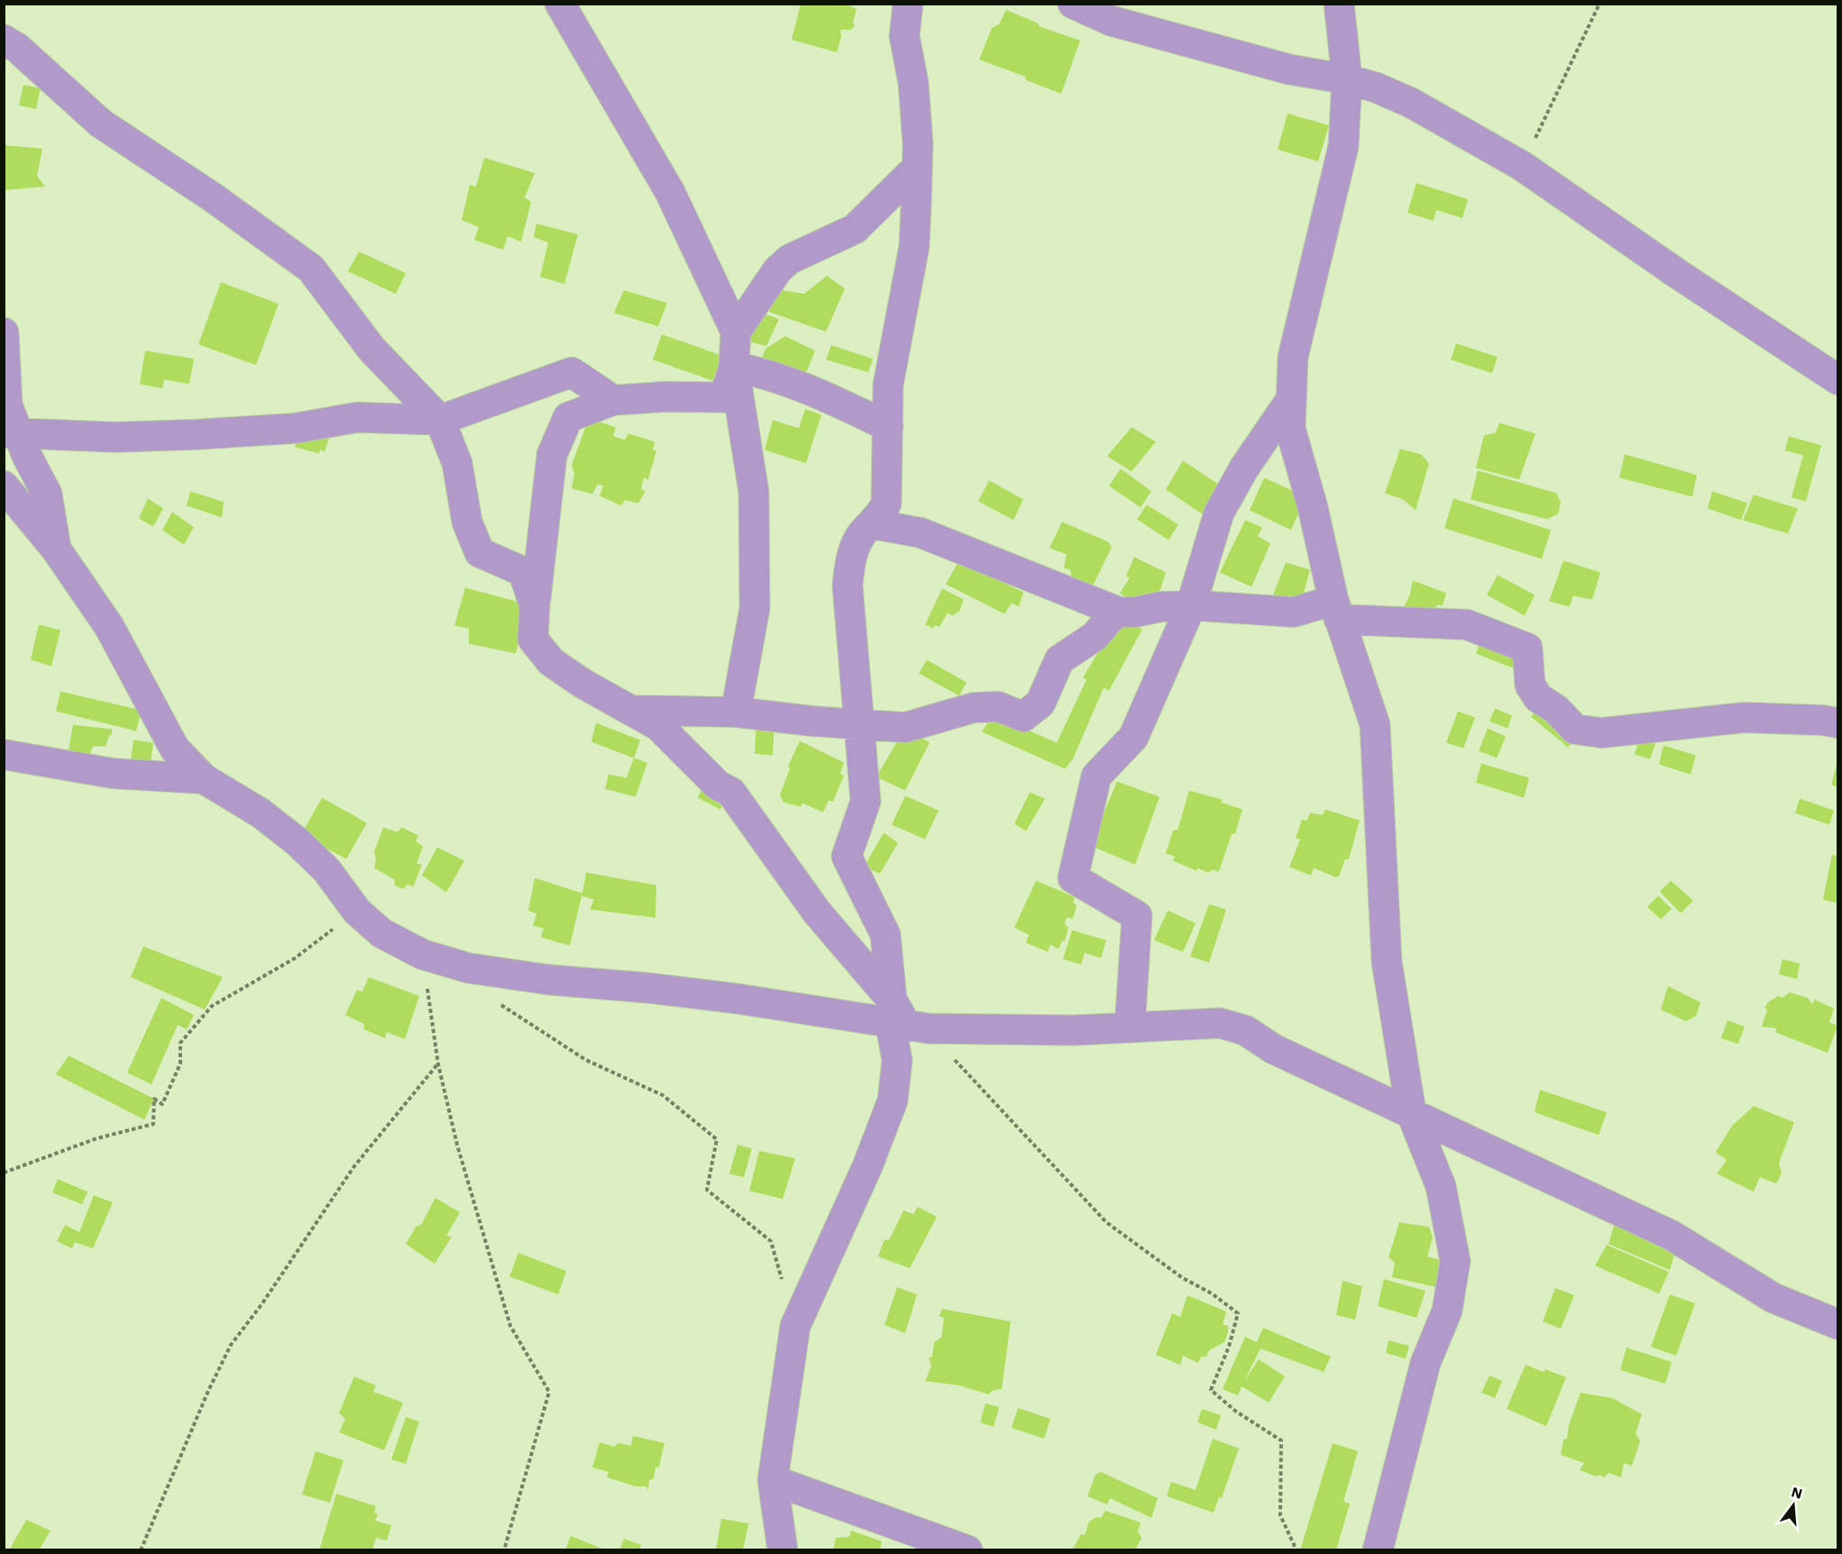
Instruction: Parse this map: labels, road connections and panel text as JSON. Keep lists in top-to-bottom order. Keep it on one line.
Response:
{"north":"top"}
